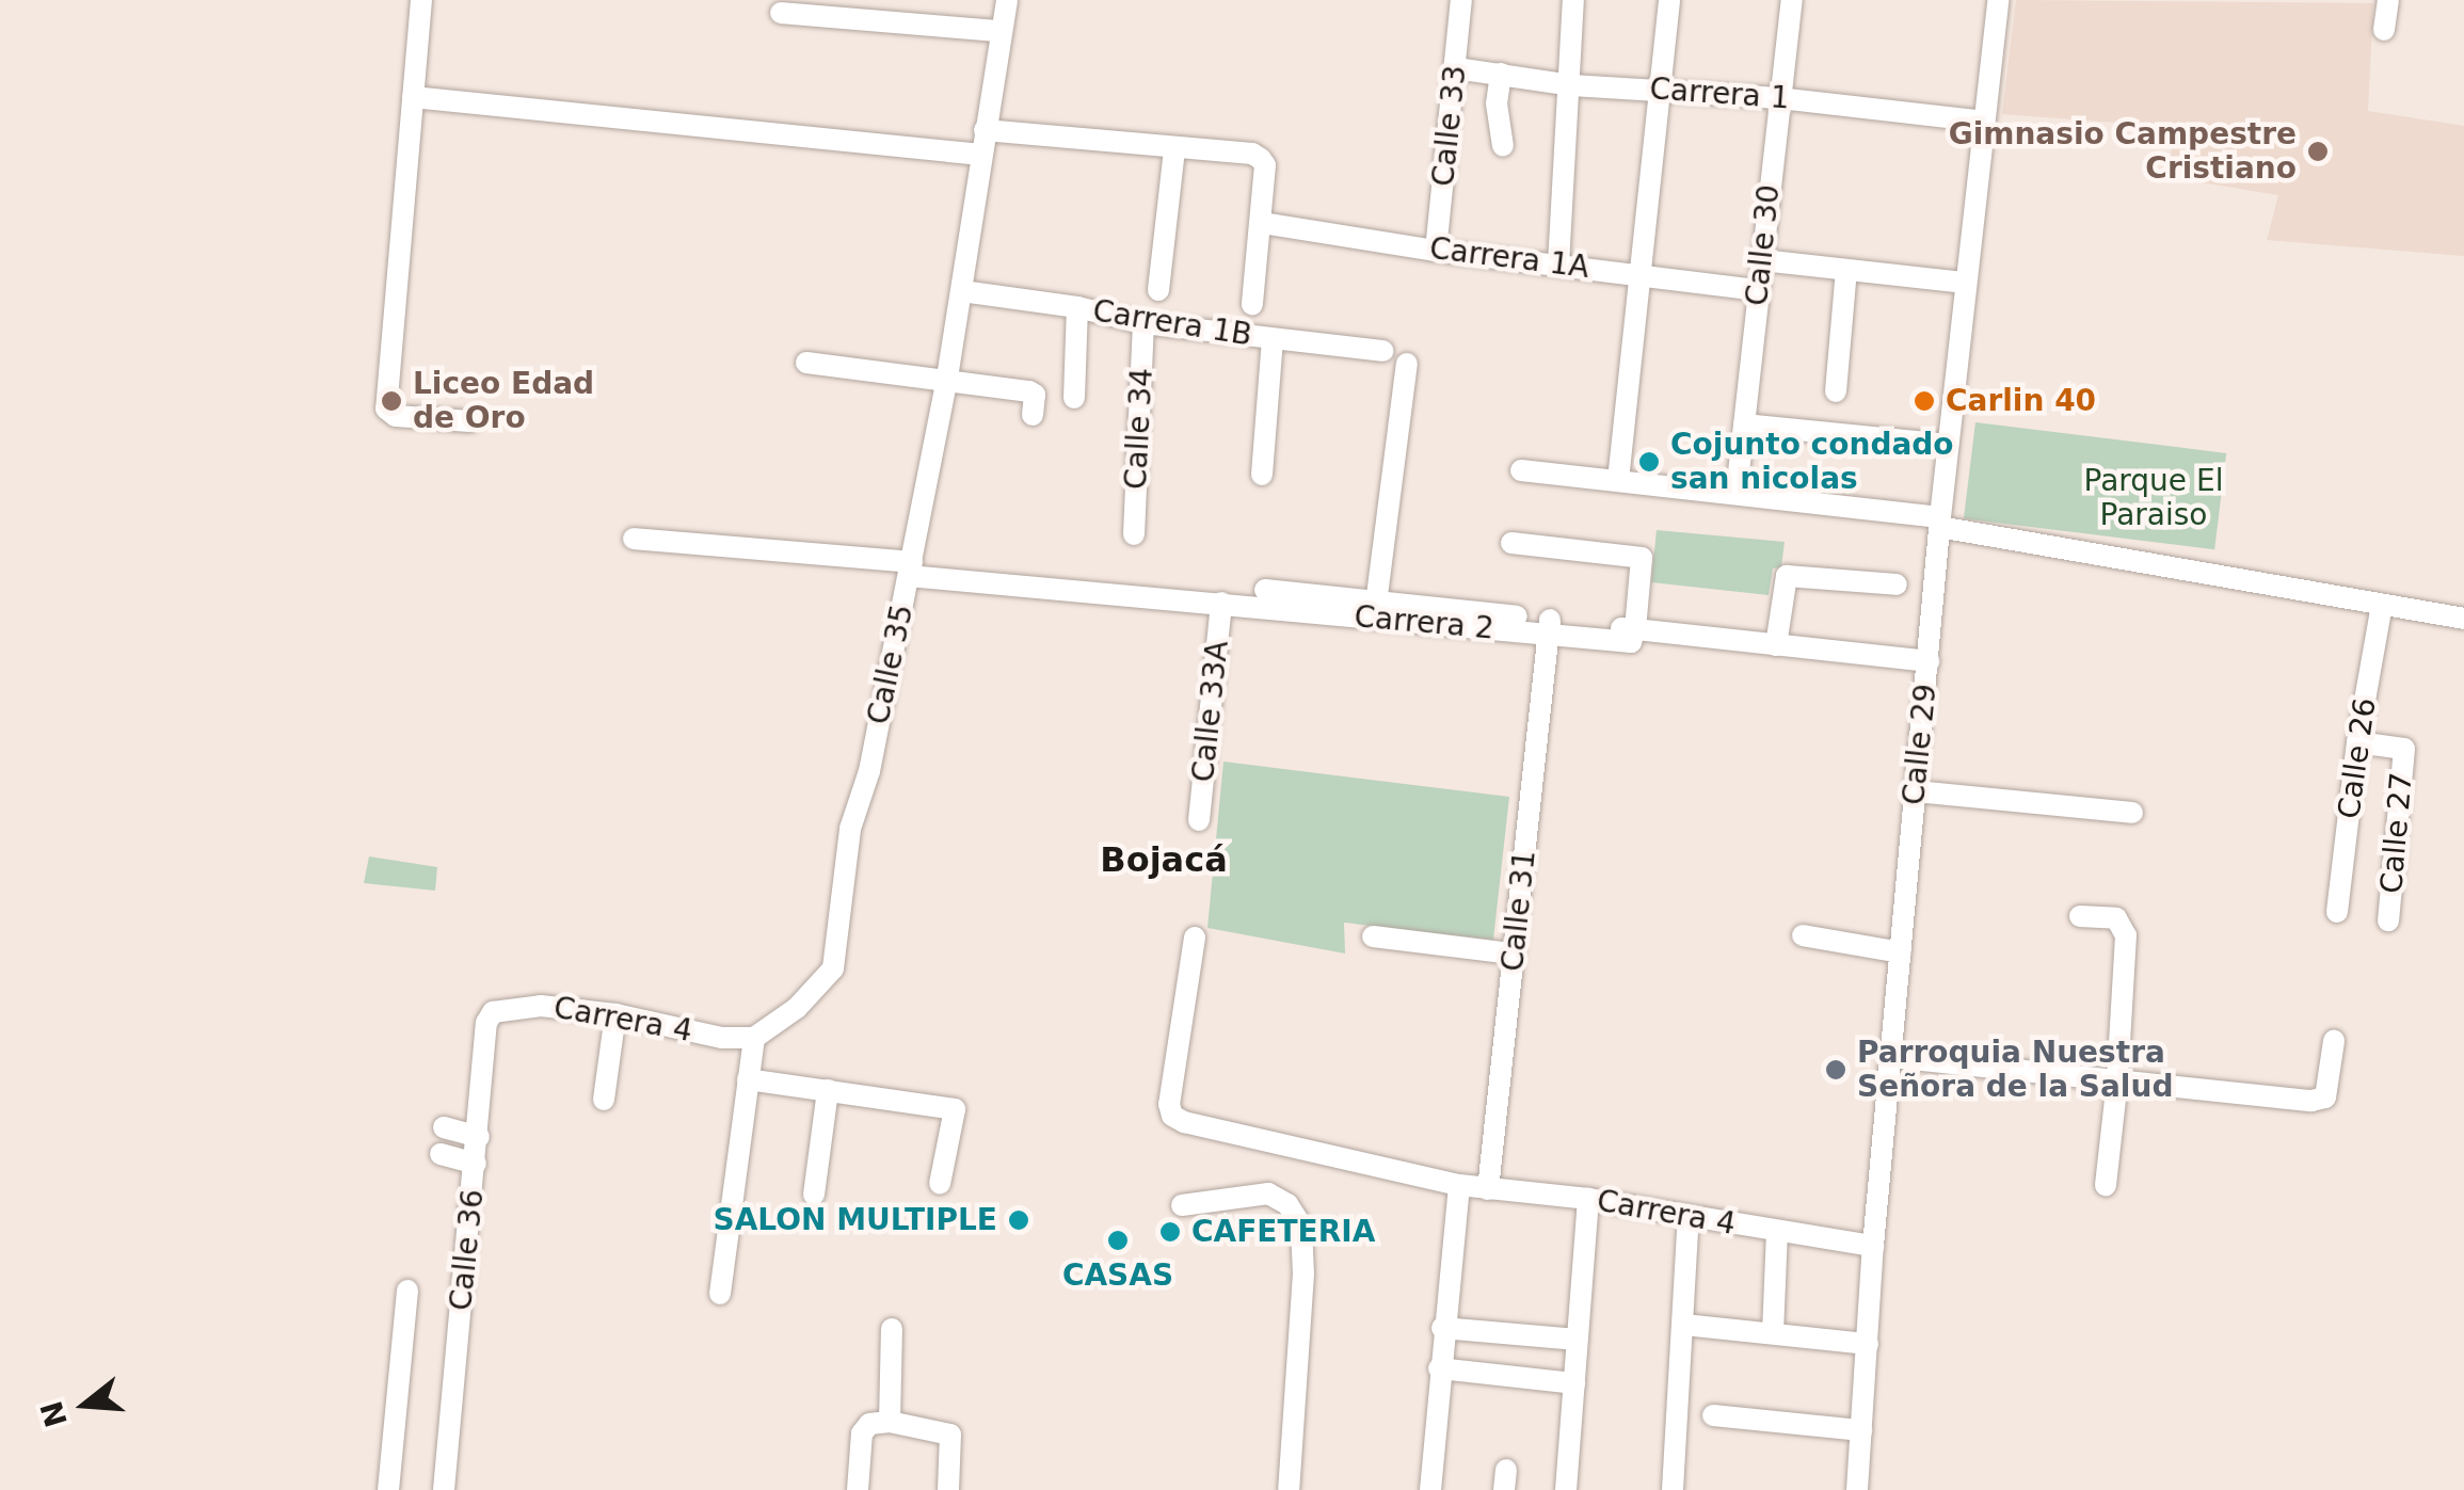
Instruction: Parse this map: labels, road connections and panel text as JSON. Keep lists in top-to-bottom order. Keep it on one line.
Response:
{"streets":{"street":["Carrera 1","Calle 33","Calle 30","Carrera 1A","Carrera 1B","Calle 34","Carrera 2","Calle 35","Calle 33A","Calle 29","Calle 26","Calle 27","Calle 31","Carrera 4","Calle 36"]},"crossings":[["Carrera 1","Calle 33"],["Carrera 1","Calle 30"],["Carrera 1","Calle 29"],["Calle 33","Carrera 1A"],["Calle 30","Carrera 1A"],["Carrera 1B","Calle 34"],["Carrera 1B","Calle 35"],["Carrera 2","Calle 35"],["Carrera 2","Calle 33A"],["Carrera 2","Calle 31"],["Calle 35","Carrera 4"],["Calle 29","Carrera 4"],["Calle 26","Calle 27"],["Calle 31","Carrera 4"],["Carrera 4","Calle 36"]],"districts":["Bojacá"],"parks":["Parque El Paraiso"],"places":["Gimnasio Campestre Cristiano","Liceo Edad de Oro","Carlin 40","Cojunto condado san nicolas","Parroquia Nuestra Señora de la Salud","SALON MULTIPLE","CAFETERIA","CASAS"],"north":"left"}
